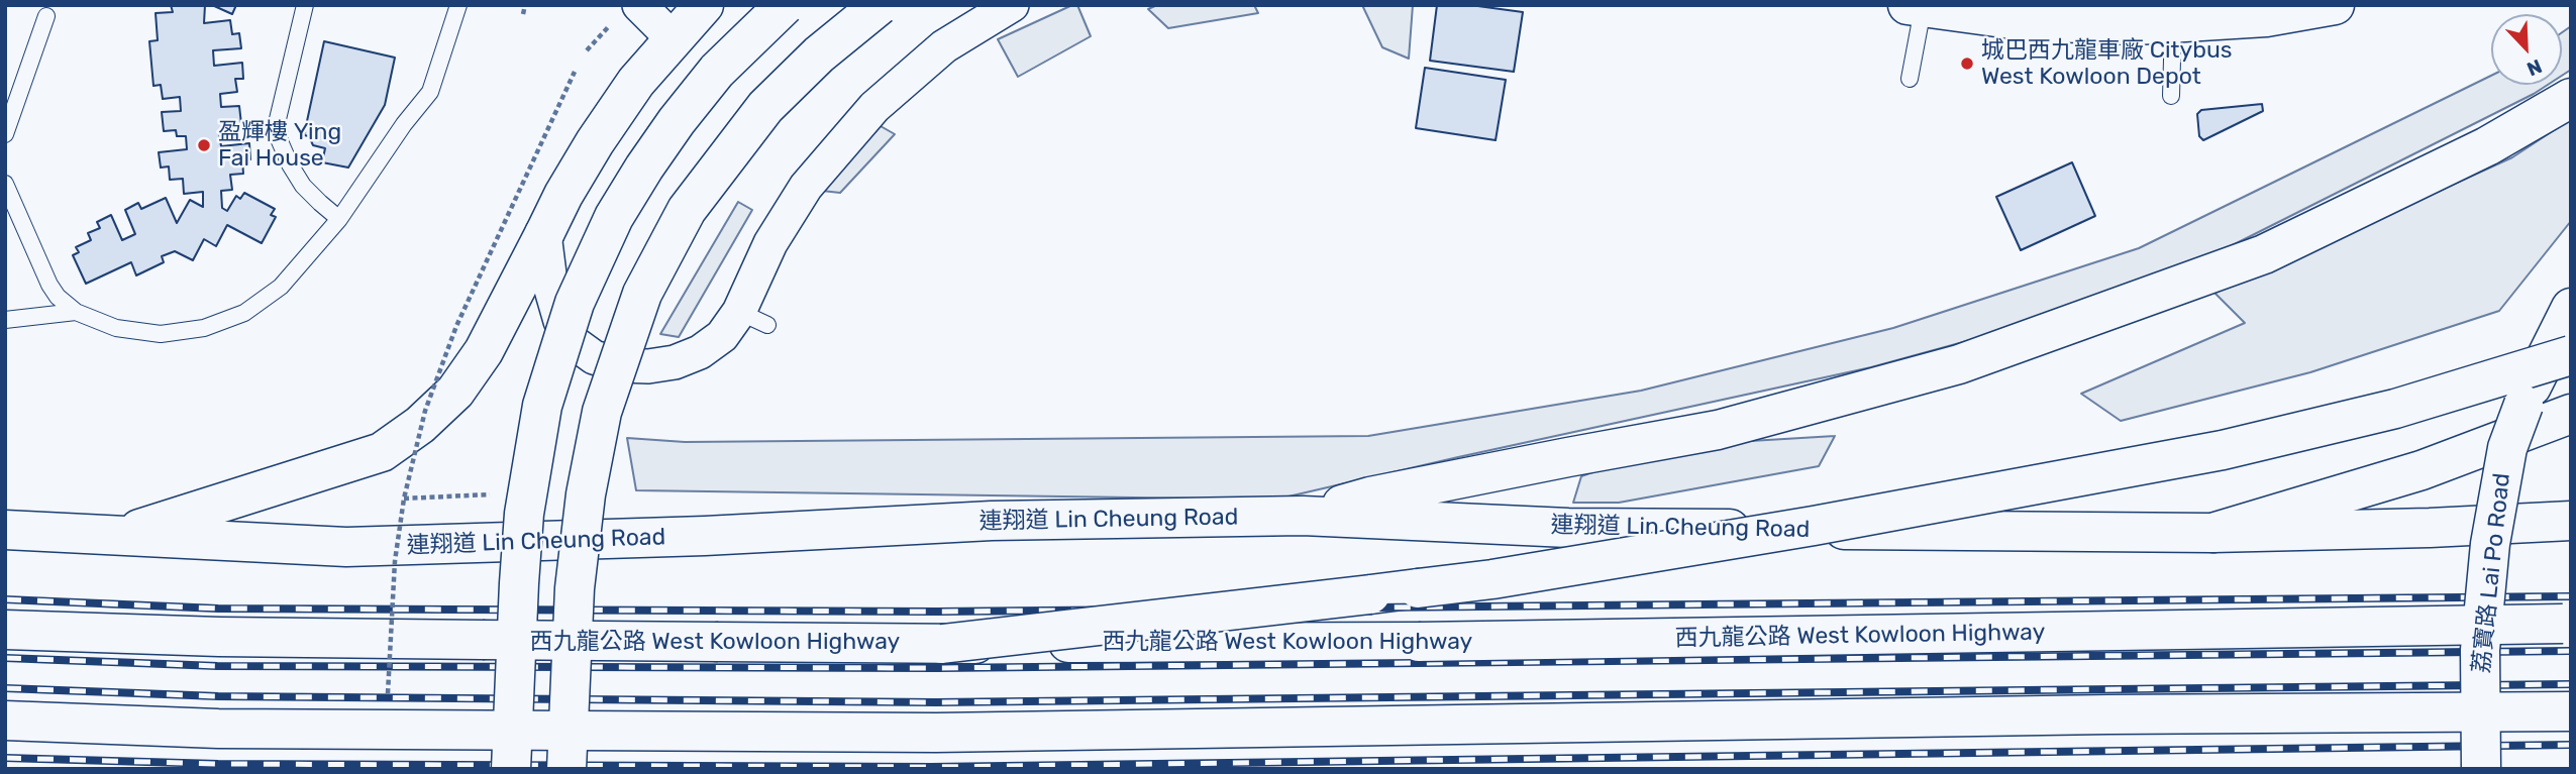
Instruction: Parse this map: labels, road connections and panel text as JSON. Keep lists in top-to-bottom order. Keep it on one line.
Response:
{"streets":{"main road":["連翔道 Lin Cheung Road","荔寶路 Lai Po Road","西九龍公路 West Kowloon Highway"]},"places":["城巴西九龍車廠 Citybus West Kowloon Depot","盈輝樓 Ying Fai House"],"north":"bottom right"}
